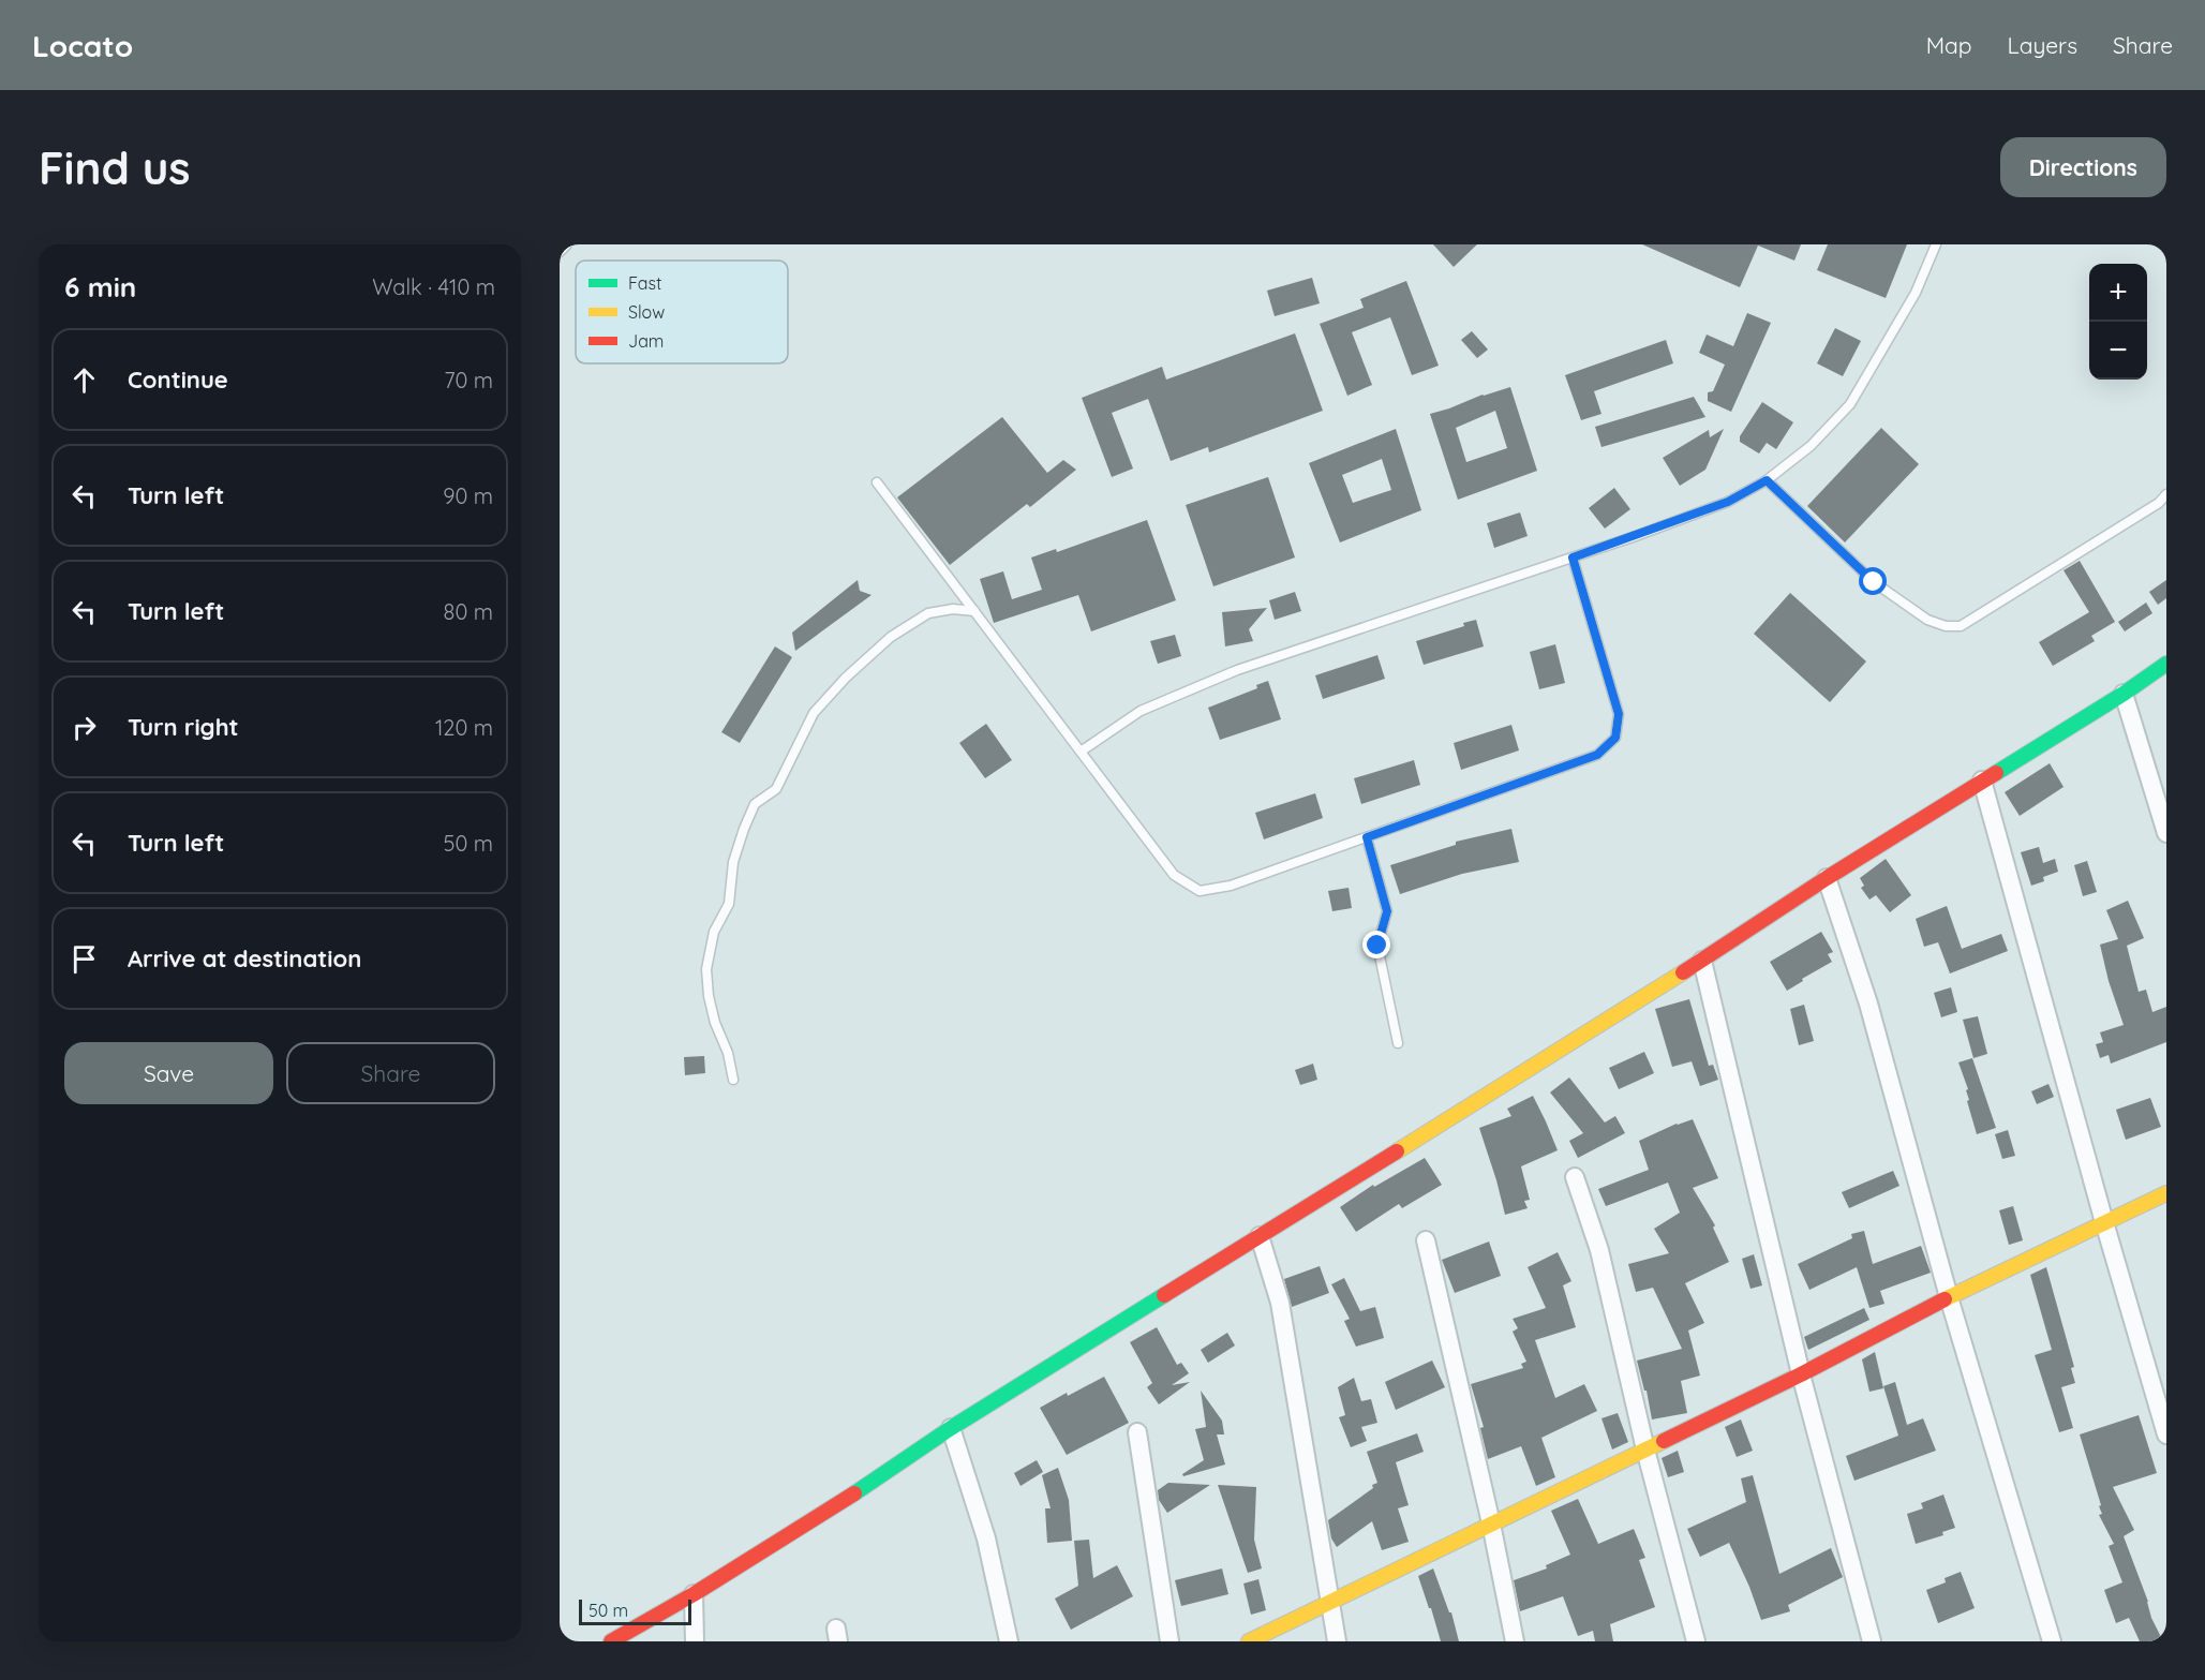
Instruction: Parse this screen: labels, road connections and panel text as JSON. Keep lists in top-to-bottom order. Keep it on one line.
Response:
{"legend":["Fast","Slow","Jam"],"scale_bar":"50 m","page":{"header":"Locato","nav":["Map","Layers","Share"],"buttons":["Directions",["Save","Share"]],"title":"Find us","heading":["6 min","Walk · 410 m"],"map_buttons":["+","−"],"list":[["Continue","70 m"],["Turn left","90 m"],["Turn left","80 m"],["Turn right","120 m"],["Turn left","50 m"],"Arrive at destination"],"scale":"50 m"}}
